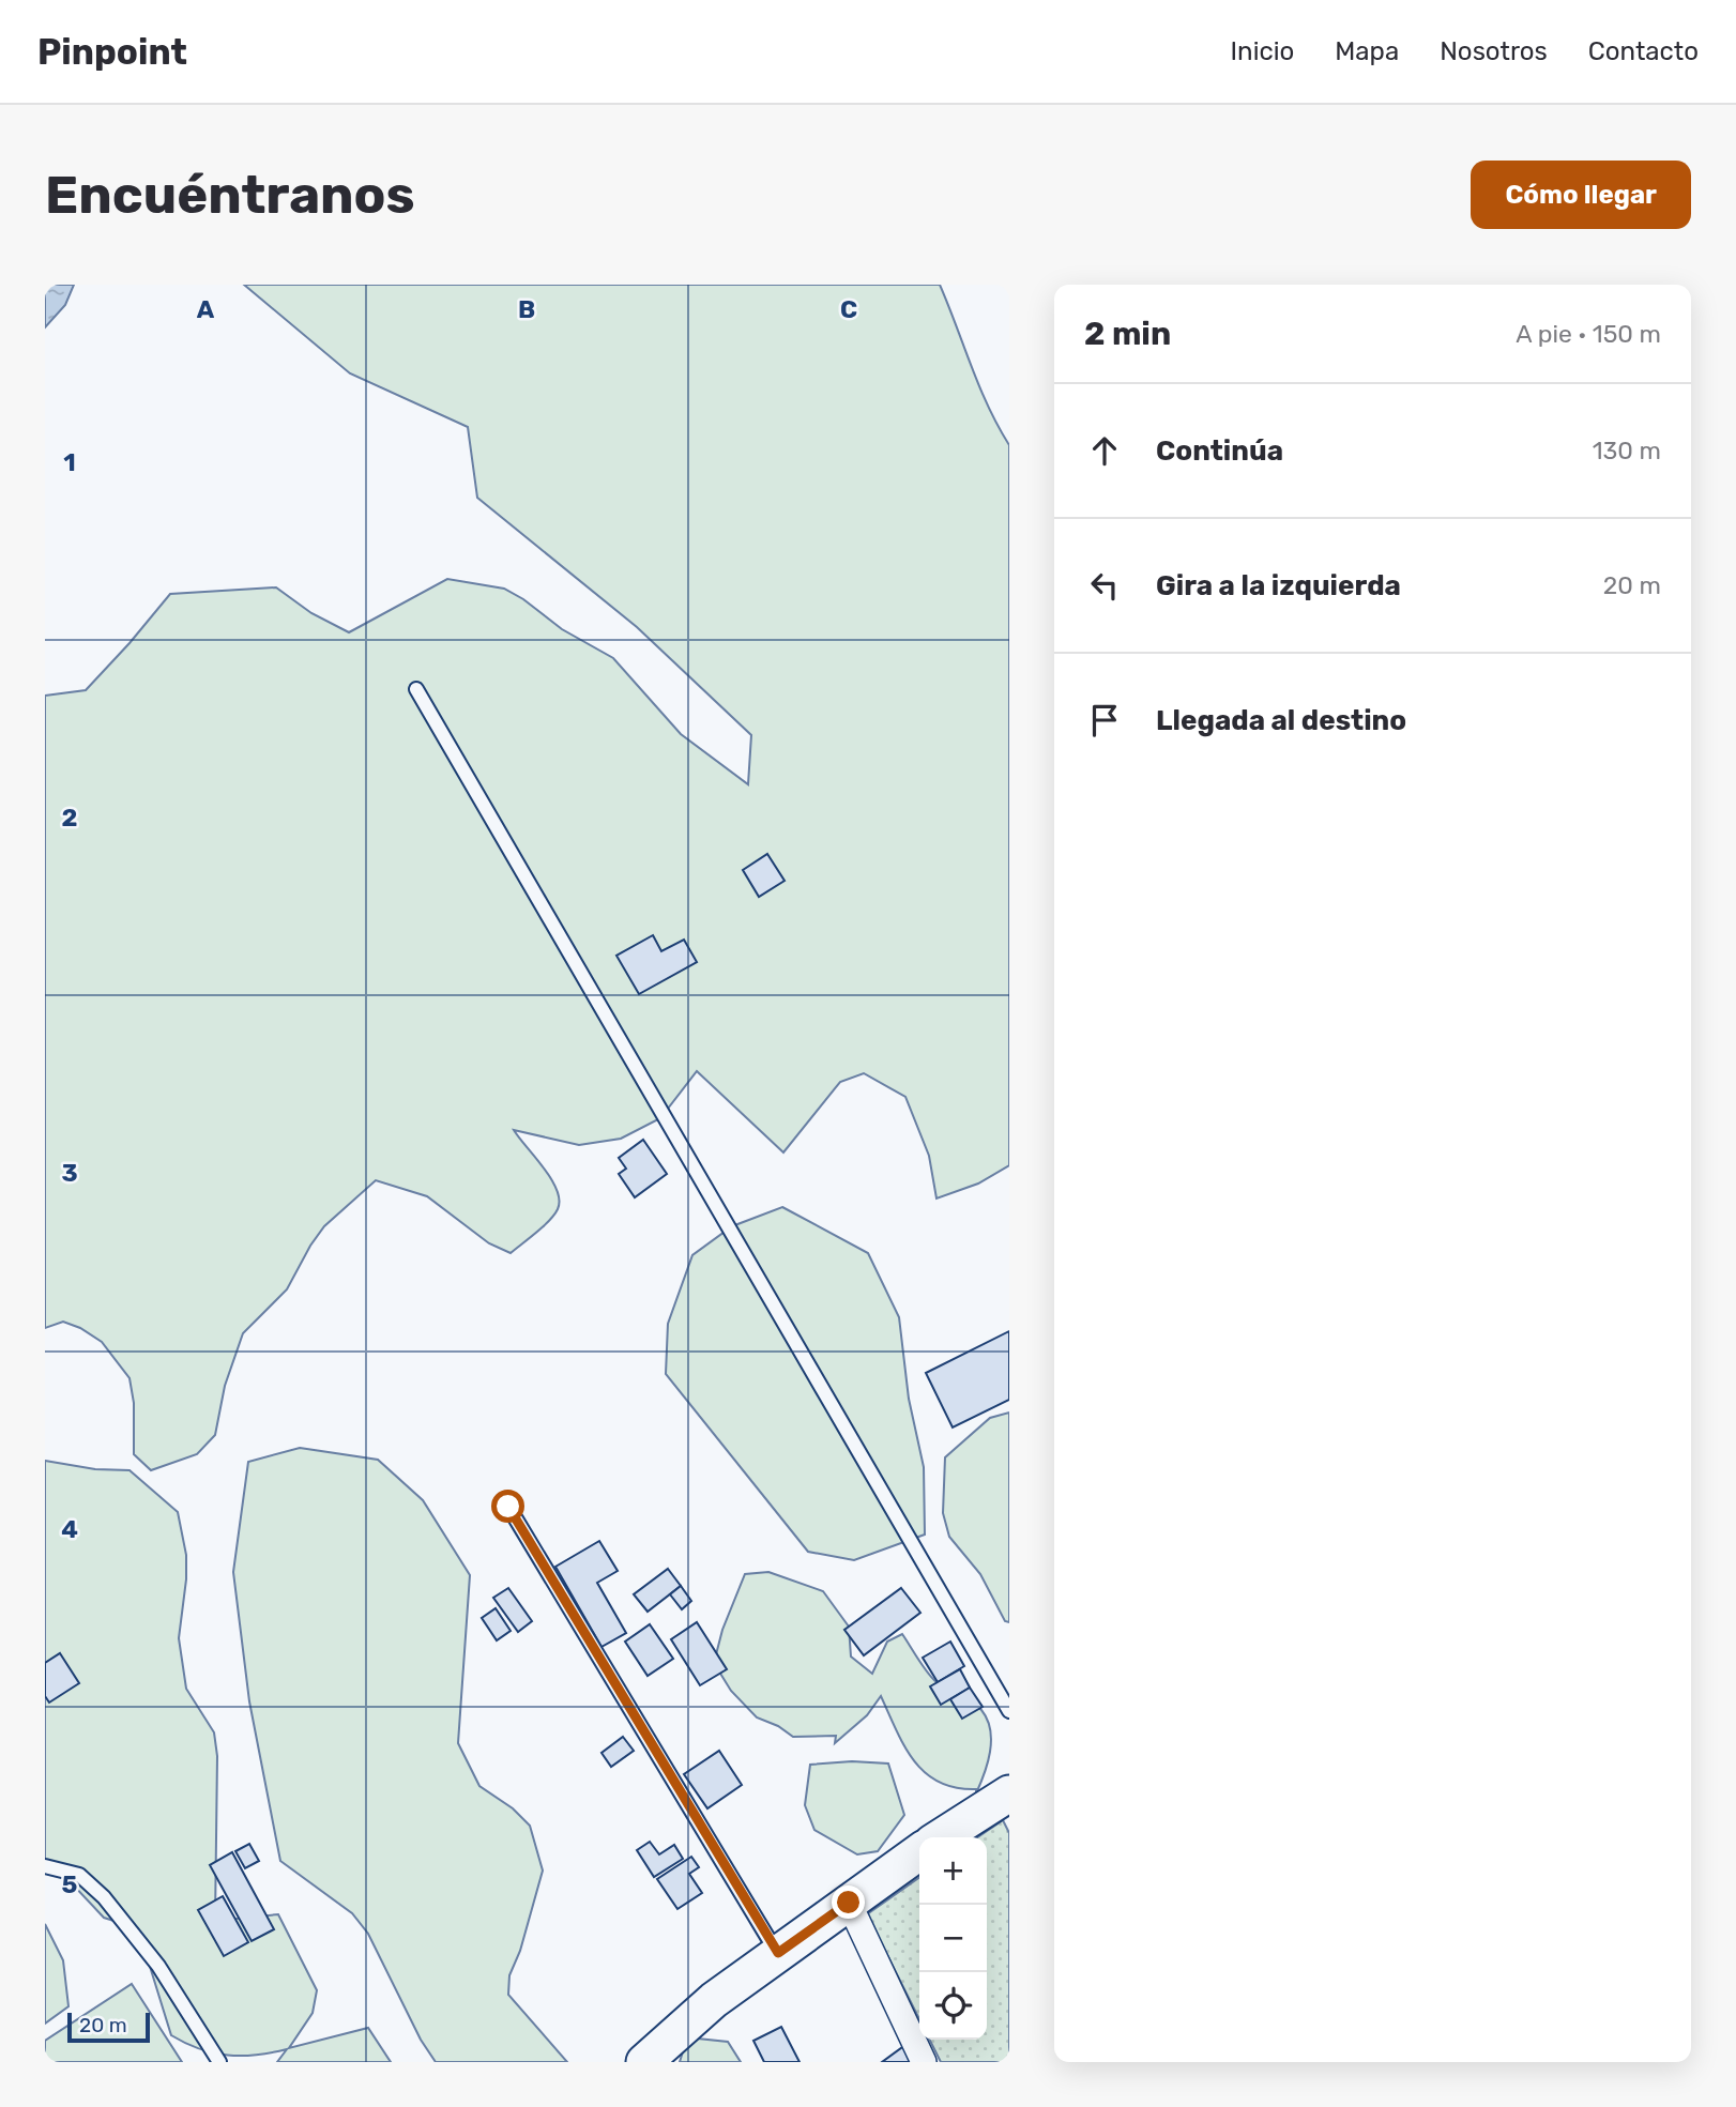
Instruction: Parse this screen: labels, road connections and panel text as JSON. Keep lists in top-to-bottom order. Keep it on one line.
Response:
{"scale_bar":"20 m","page":{"header":"Pinpoint","nav":["Inicio","Mapa","Nosotros","Contacto"],"buttons":"Cómo llegar","title":"Encuéntranos","heading":["2 min","A pie · 150 m"],"list":[["Continúa","130 m"],["Gira a la izquierda","20 m"],"Llegada al destino"],"map_buttons":["+","−"],"scale":"20 m"},"grid":{"columns":["A","B","C"],"rows":["1","2","3","4","5"]}}
